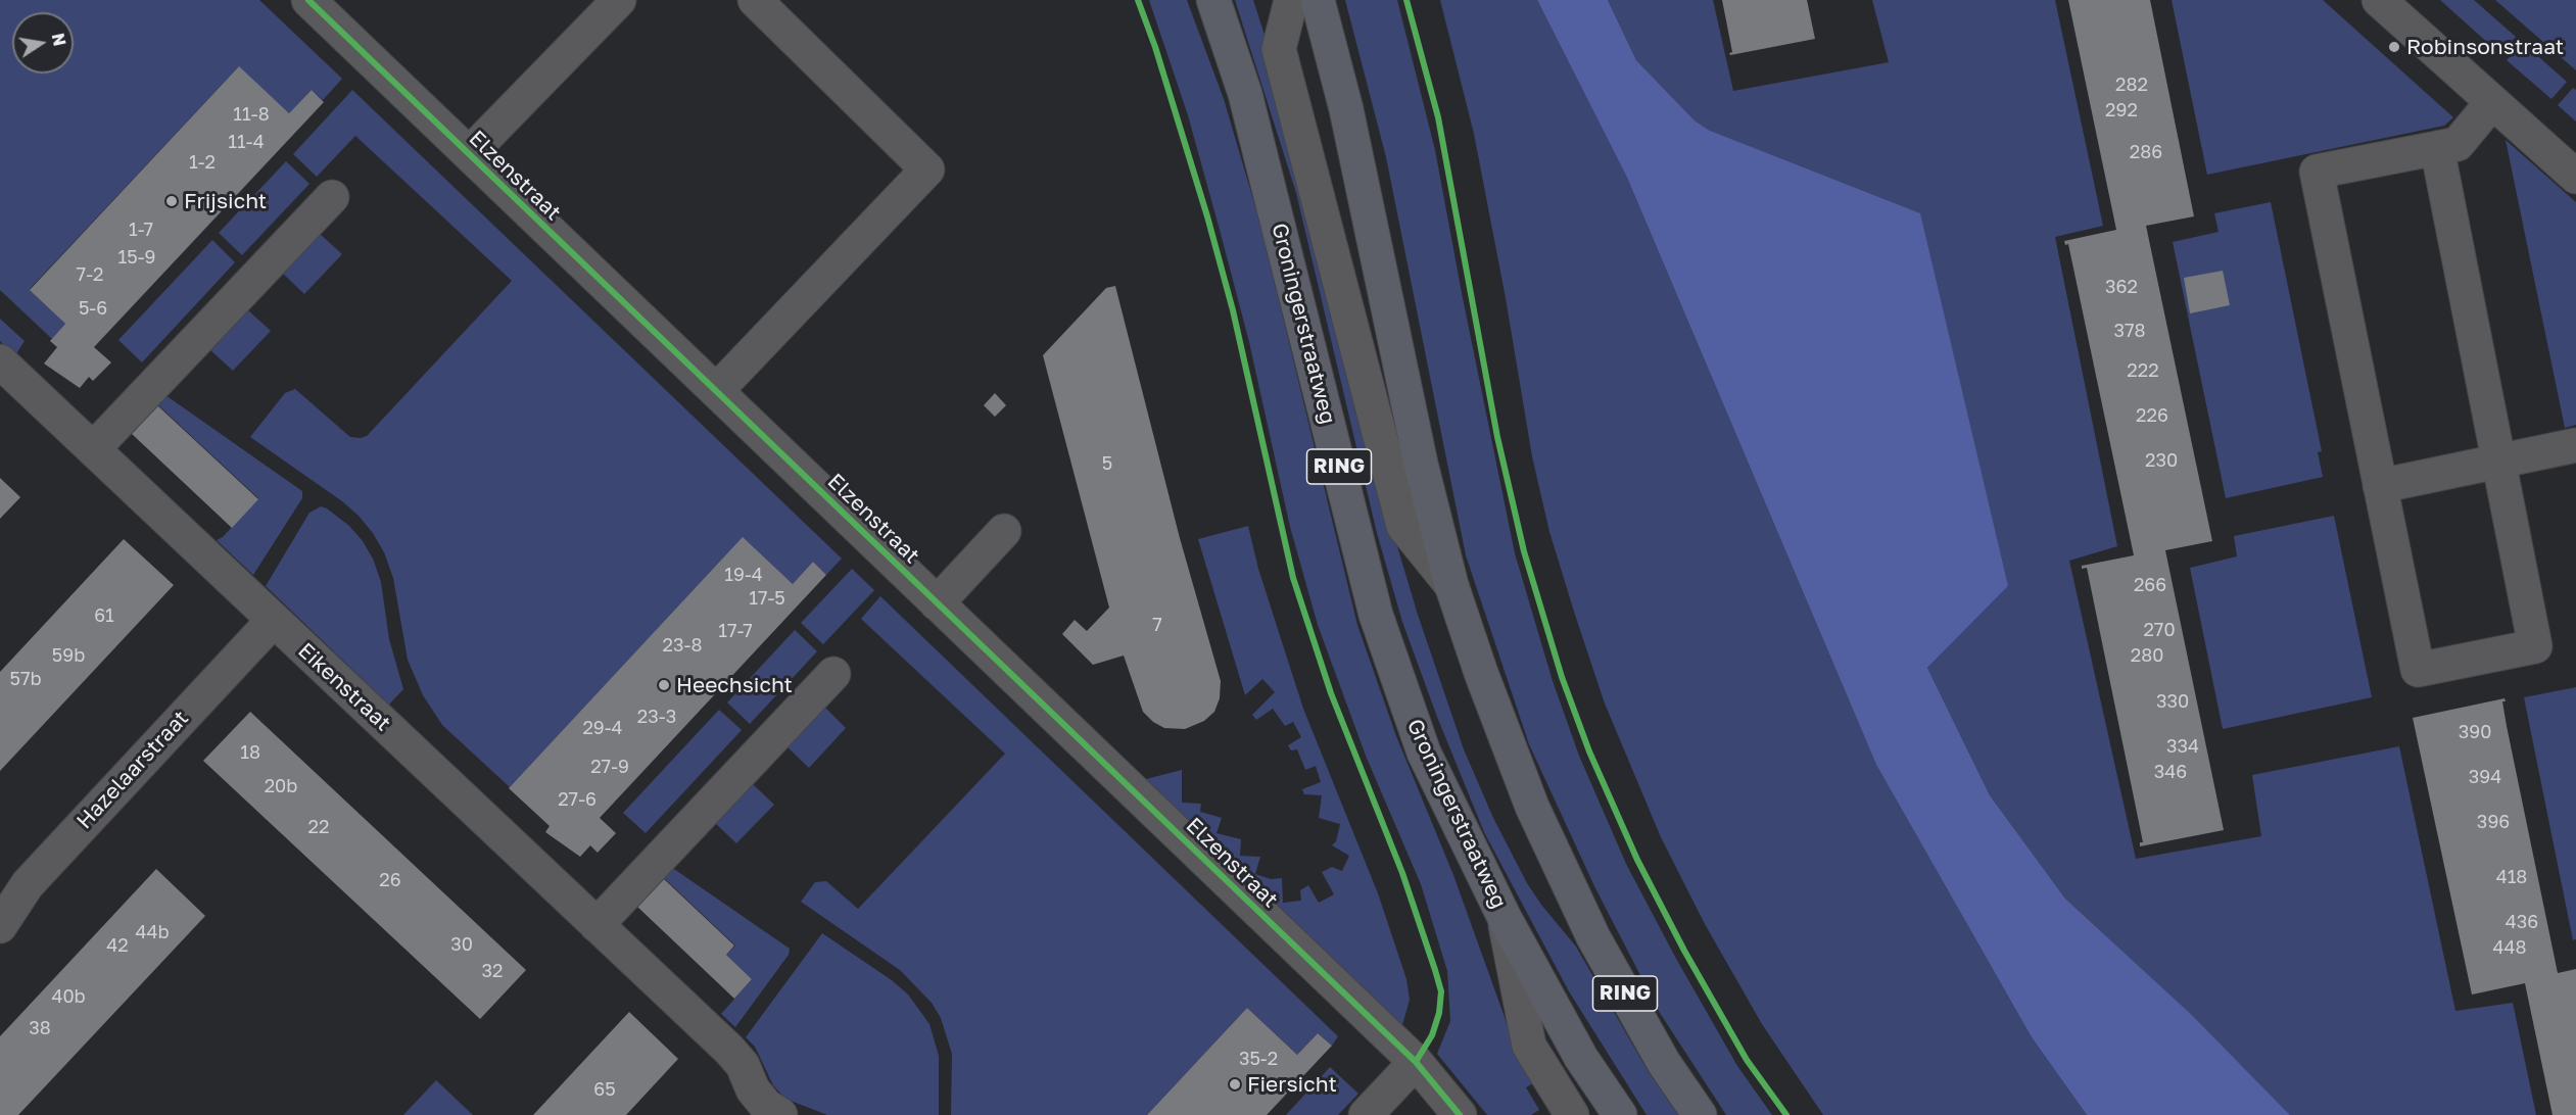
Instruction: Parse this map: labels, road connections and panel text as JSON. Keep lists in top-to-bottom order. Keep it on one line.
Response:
{"streets":{"main road":["Groningerstraatweg","RING"],"street":["Elzenstraat","Eikenstraat","Hazelaarstraat"]},"crossings":[["Eikenstraat","Hazelaarstraat"]],"places":["Robinsonstraat","Frijsicht","Heechsicht","Fiersicht"],"house_numbers":["282","292","11-8","11-4","286","1-2","1-7","15-9","7-2","362","5-6","378","222","226","230","5","19-4","266","17-5","61","7","270","17-7","23-8","59b","280","57b","330","23-3","29-4","390","334","18","27-9","346","394","20b","27-6","396","22","418","26","436","44b","30","42","448","32","40b","38","35-2","65"],"north":"right"}
